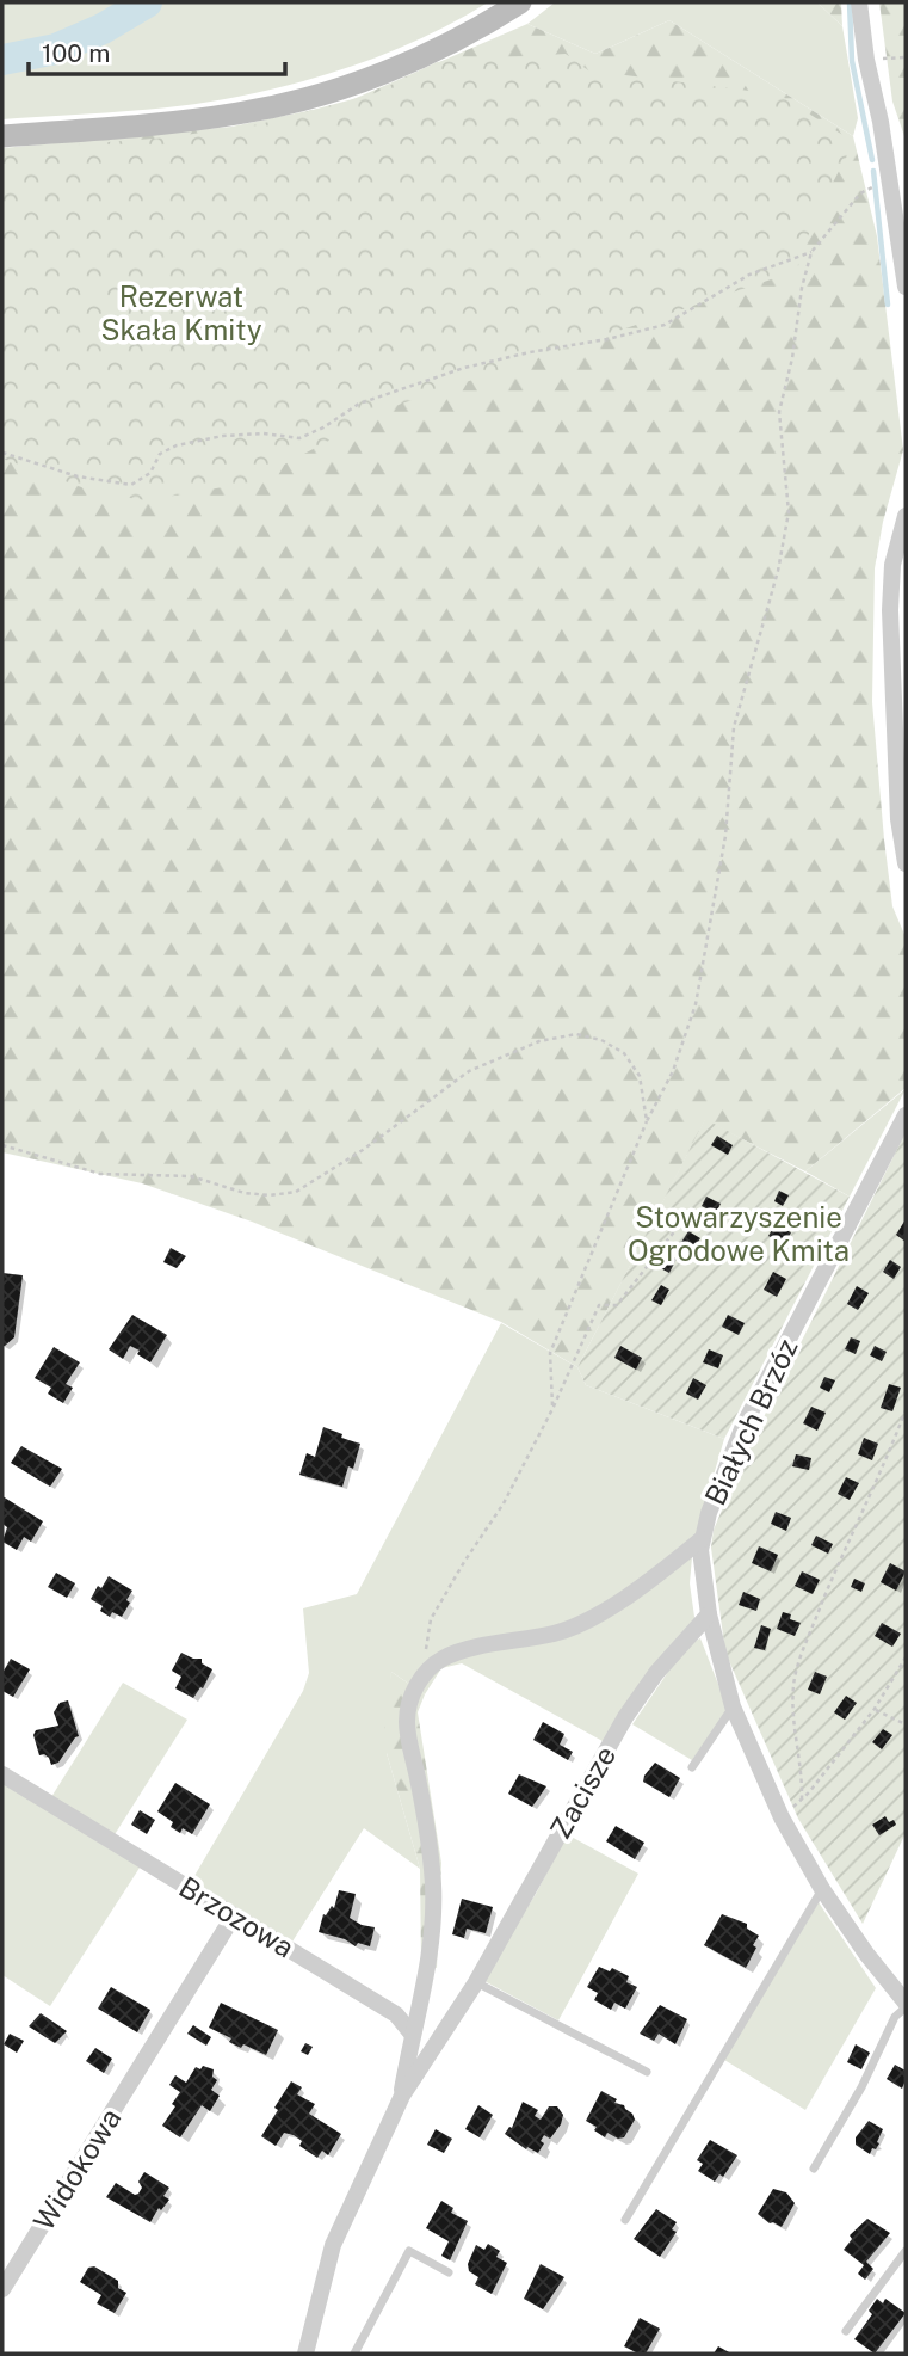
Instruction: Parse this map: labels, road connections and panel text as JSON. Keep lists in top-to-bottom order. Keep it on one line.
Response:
{"streets":{"street":["Białych Brzóz","Zacisze","Brzozowa","Widokowa"]},"crossings":[["Białych Brzóz","Zacisze"],["Brzozowa","Widokowa"]],"parks":["Rezerwat Skała Kmity","Stowarzyszenie Ogrodowe Kmita"],"scale_bar":"100 m"}
